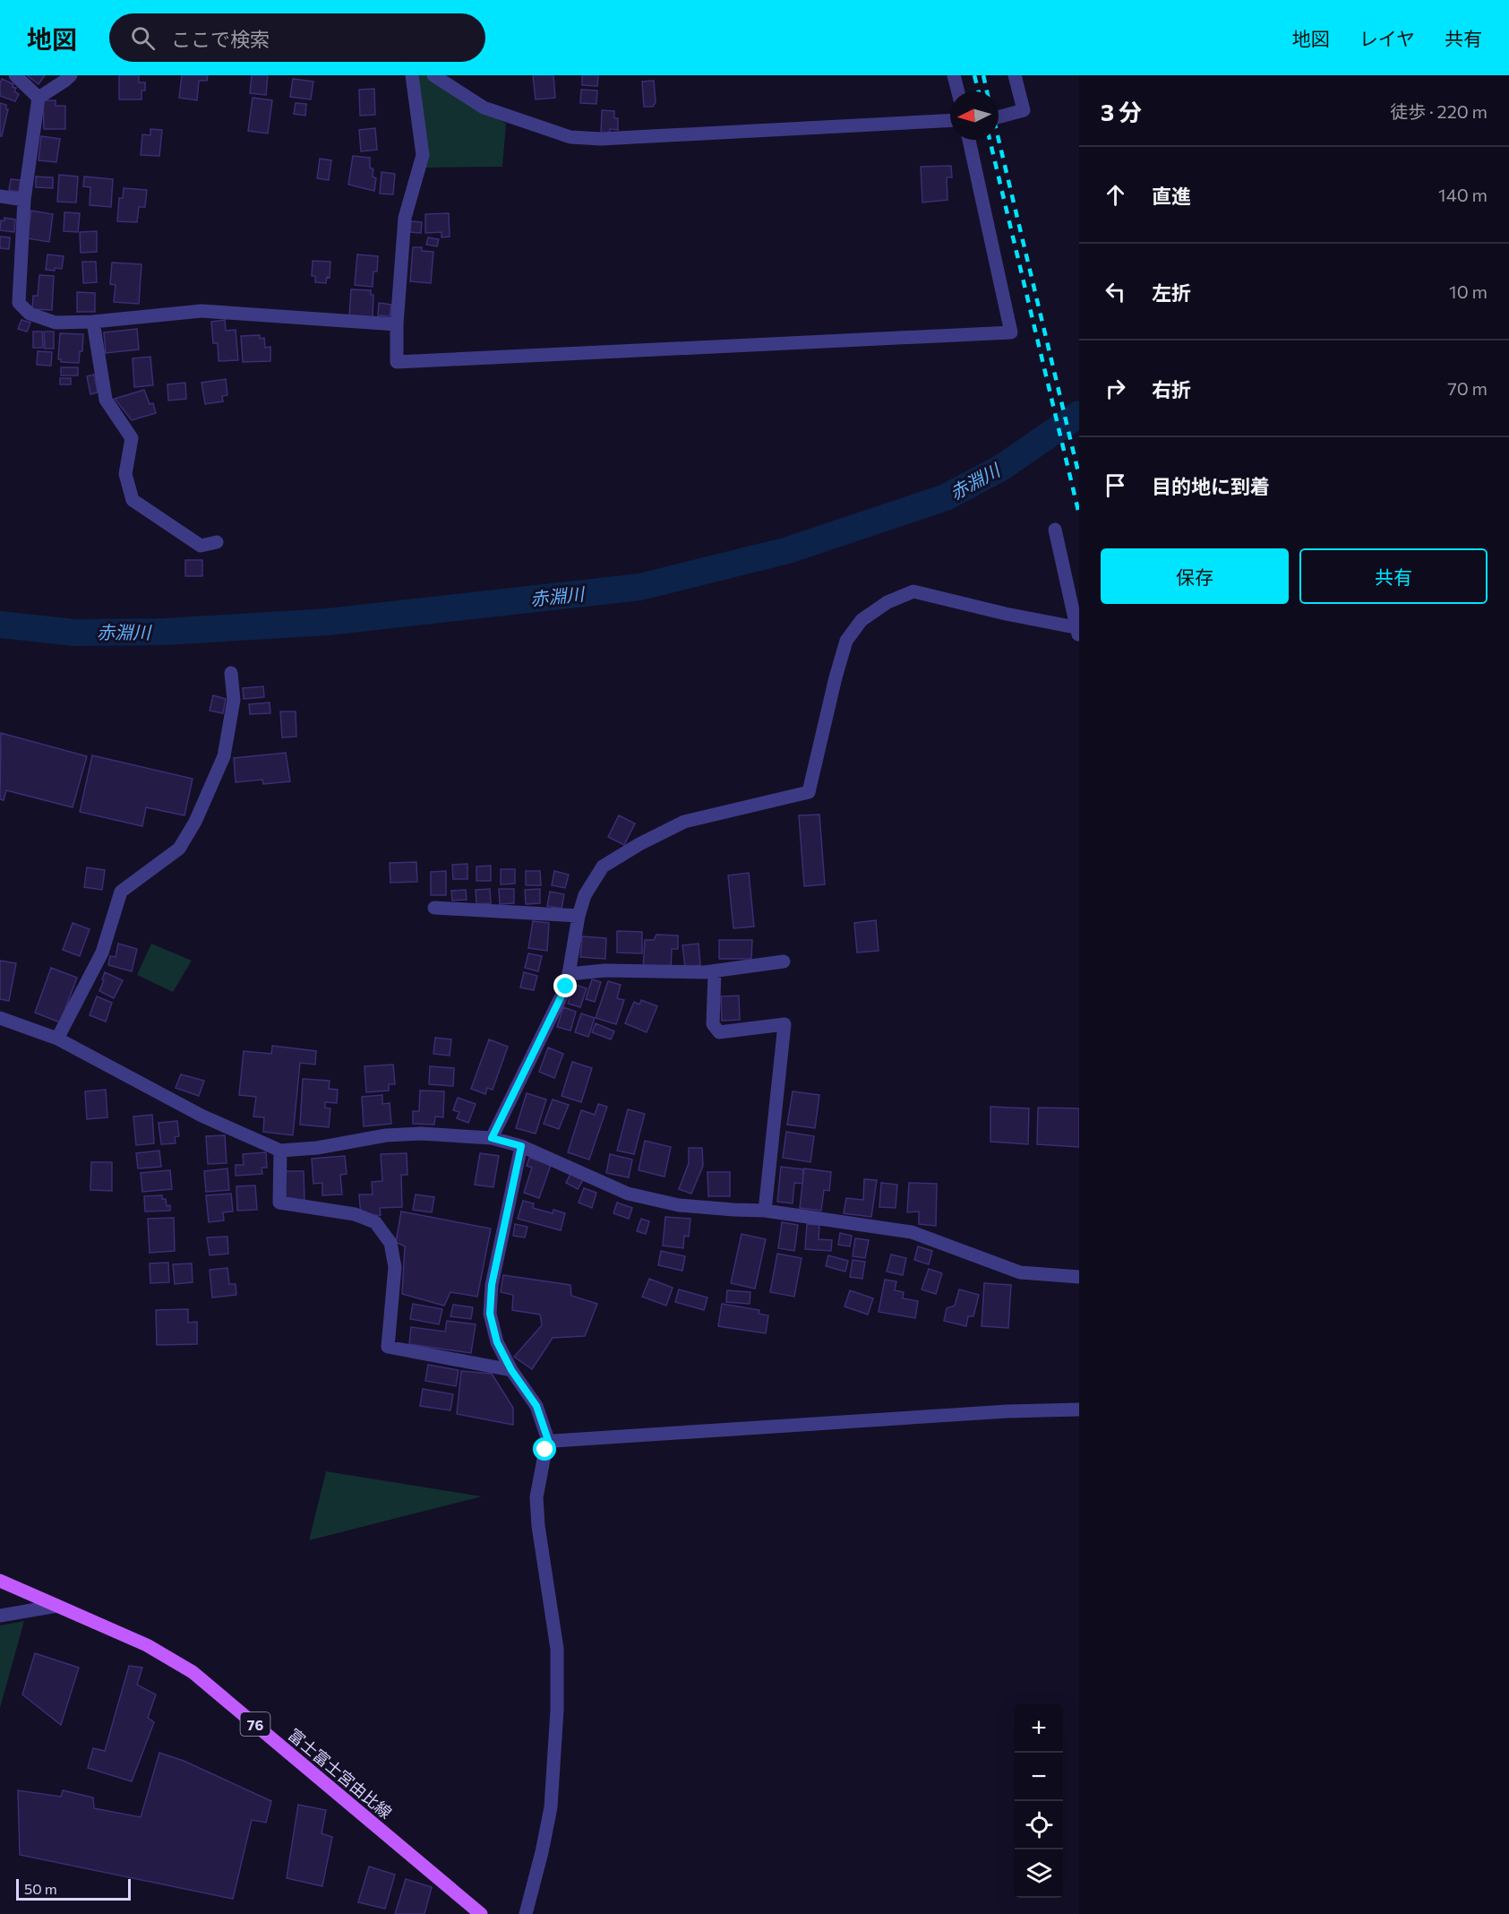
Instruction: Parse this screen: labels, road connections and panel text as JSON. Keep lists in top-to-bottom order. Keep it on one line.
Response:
{"streets":{"main road":["76","富士富士宮由比線"]},"water":["赤淵川"],"scale_bar":"50 m","north":"left","page":{"header":"地図","search":"ここで検索","nav":["地図","レイヤ","共有"],"heading":["3 分","徒歩 · 220 m"],"list":[["直進","140 m"],["左折","10 m"],["右折","70 m"],"目的地に到着"],"buttons":["保存","共有"],"map_buttons":["+","−"],"scale":"50 m"}}
